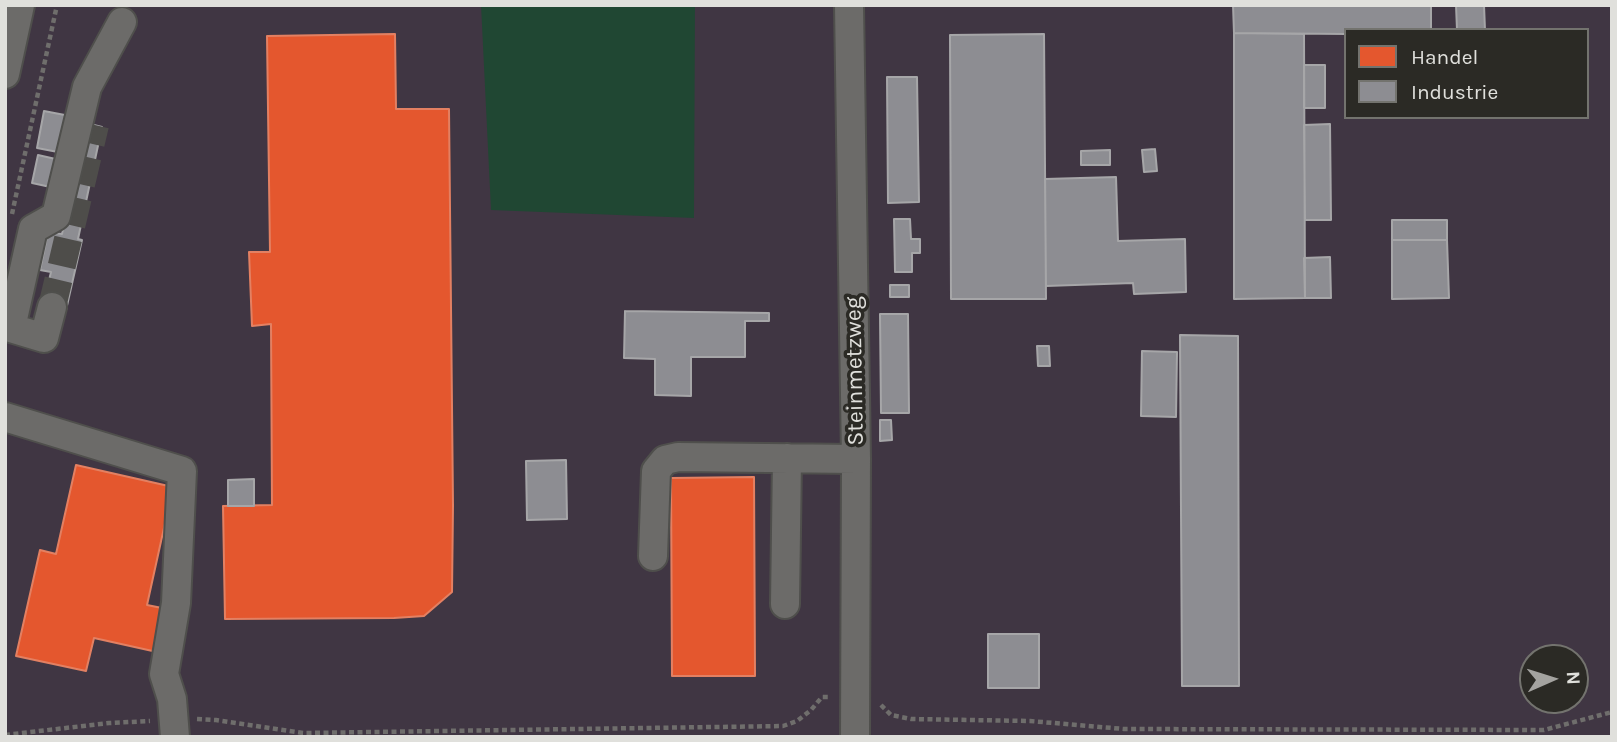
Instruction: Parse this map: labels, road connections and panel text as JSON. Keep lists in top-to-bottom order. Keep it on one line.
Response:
{"streets":{"street":["Steinmetzweg"]},"legend":["Handel","Industrie"],"north":"right"}
